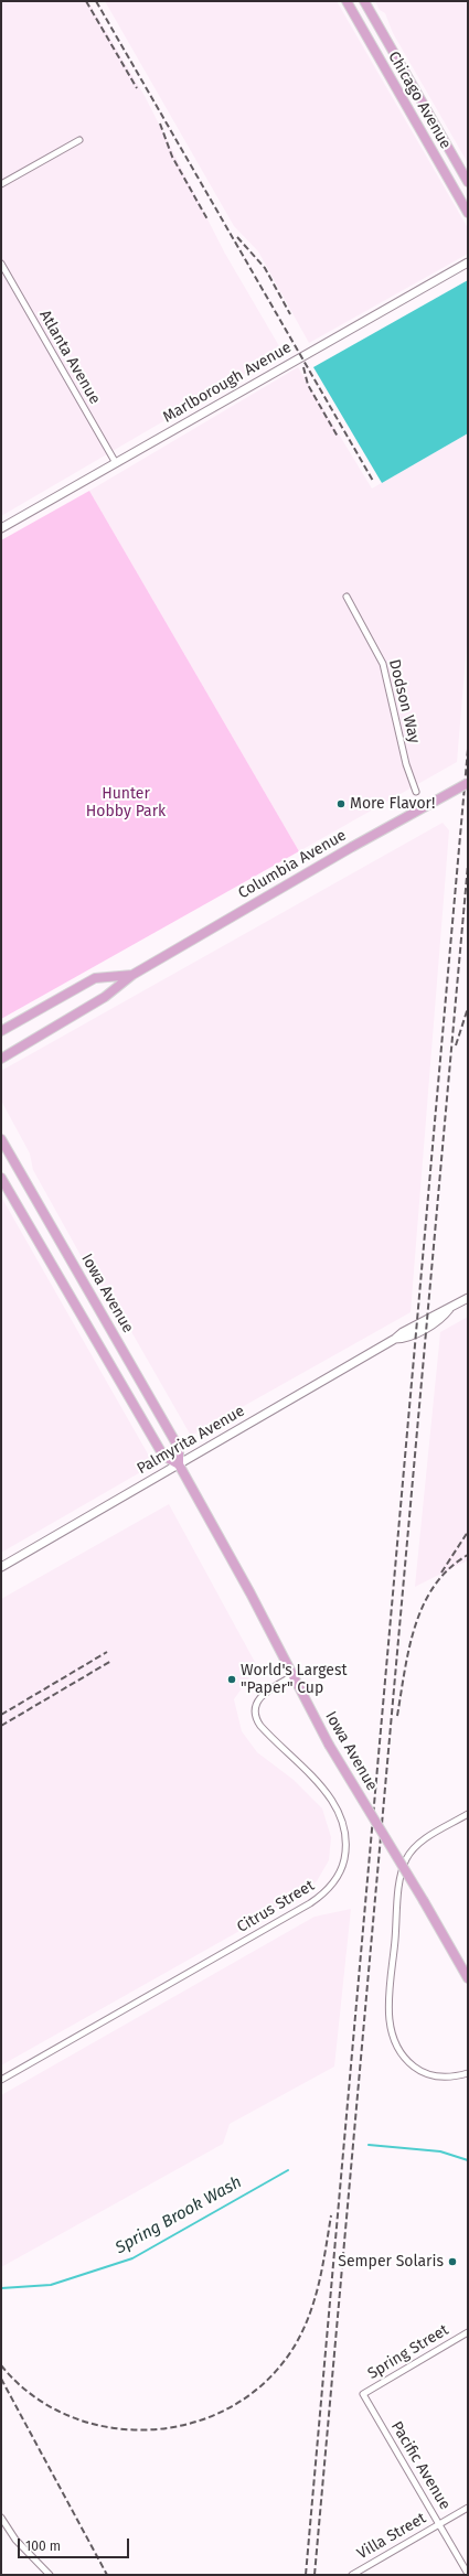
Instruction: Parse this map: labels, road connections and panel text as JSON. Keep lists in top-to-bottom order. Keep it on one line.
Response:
{"streets":{"main road":["Chicago Avenue","Columbia Avenue","Iowa Avenue"],"street":["Atlanta Avenue","Marlborough Avenue","Dodson Way","Palmyrita Avenue","Citrus Street","Spring Street","Pacific Avenue","Villa Street"]},"crossings":[["Atlanta Avenue","Marlborough Avenue"],["Iowa Avenue","Palmyrita Avenue"],["Iowa Avenue","Citrus Street"],["Spring Street","Pacific Avenue"],["Pacific Avenue","Villa Street"]],"water":["Spring Brook Wash"],"parks":["Hunter Hobby Park"],"places":["More Flavor!","World's Largest \"Paper\" Cup","Semper Solaris"],"scale_bar":"100 m"}
